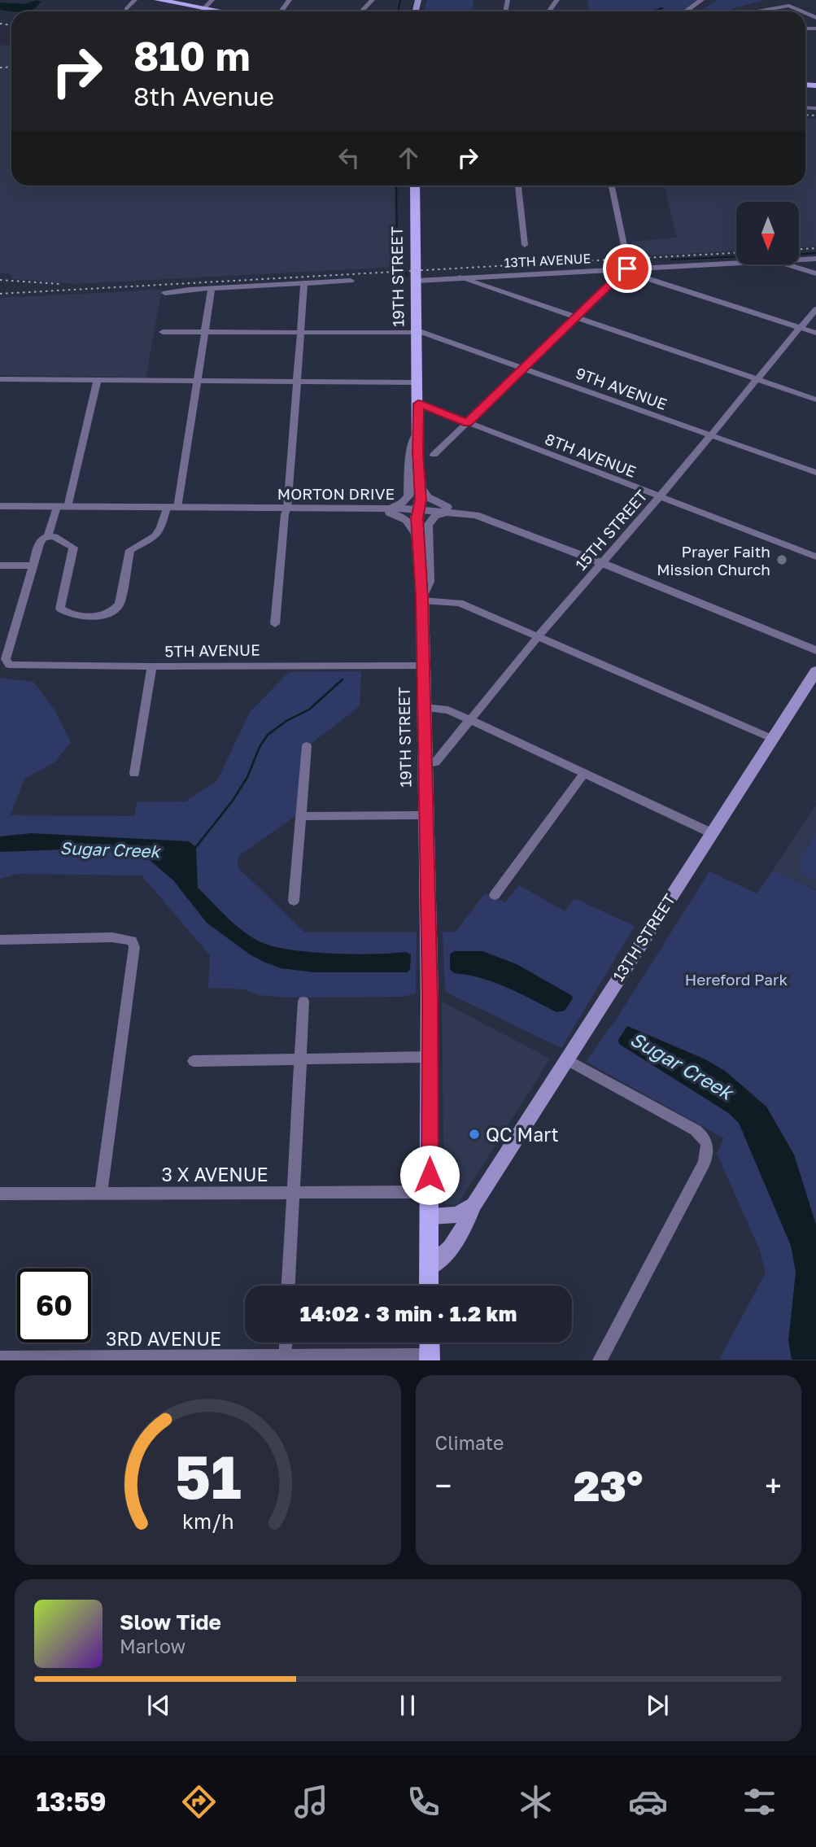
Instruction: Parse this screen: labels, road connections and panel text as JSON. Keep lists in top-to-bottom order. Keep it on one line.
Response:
{"streets":{"main road":["19TH STREET","13TH STREET"],"street":["13TH AVENUE","9TH AVENUE","8TH AVENUE","MORTON DRIVE","15TH STREET","5TH AVENUE","3 X AVENUE","3RD AVENUE"]},"crossings":[["13TH AVENUE","19TH STREET"],["19TH STREET","9TH AVENUE"],["19TH STREET","8TH AVENUE"],["19TH STREET","MORTON DRIVE"],["19TH STREET","15TH STREET"],["19TH STREET","5TH AVENUE"],["19TH STREET","13TH STREET"],["19TH STREET","3 X AVENUE"],["9TH AVENUE","15TH STREET"],["8TH AVENUE","15TH STREET"],["MORTON DRIVE","15TH STREET"]],"water":["Sugar Creek"],"parks":["Hereford Park"],"places":["Prayer Faith Mission Church","QC Mart"],"north":"bottom","page":{"turn":["810 m","8th Avenue"],"limit":"60","trip":"14:02 · 3 min · 1.2 km","tile":"Climate","heat":["−","23°","+"],"song":["Slow Tide","Marlow"],"tabs":"13:59","gauge":["51","km/h"]}}
